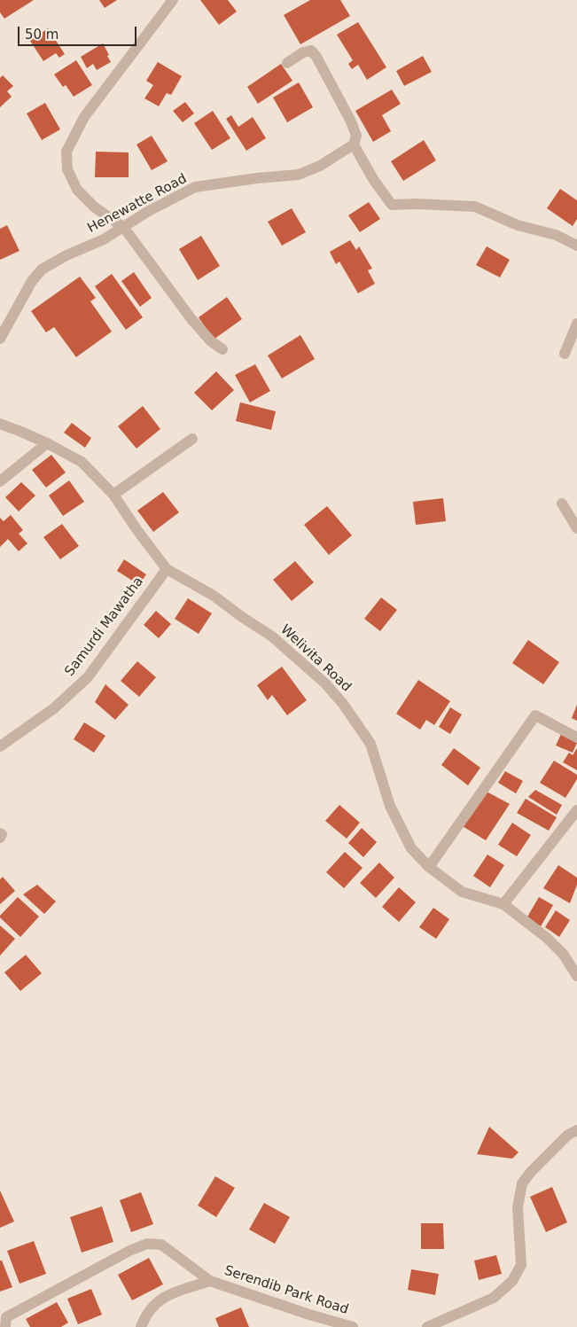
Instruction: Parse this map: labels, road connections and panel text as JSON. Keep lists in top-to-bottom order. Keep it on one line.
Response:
{"streets":{"street":["Henewatte Road","Samurdi Mawatha","Welivita Road","Serendib Park Road"]},"crossings":[["Samurdi Mawatha","Welivita Road"]],"scale_bar":"50 m"}
